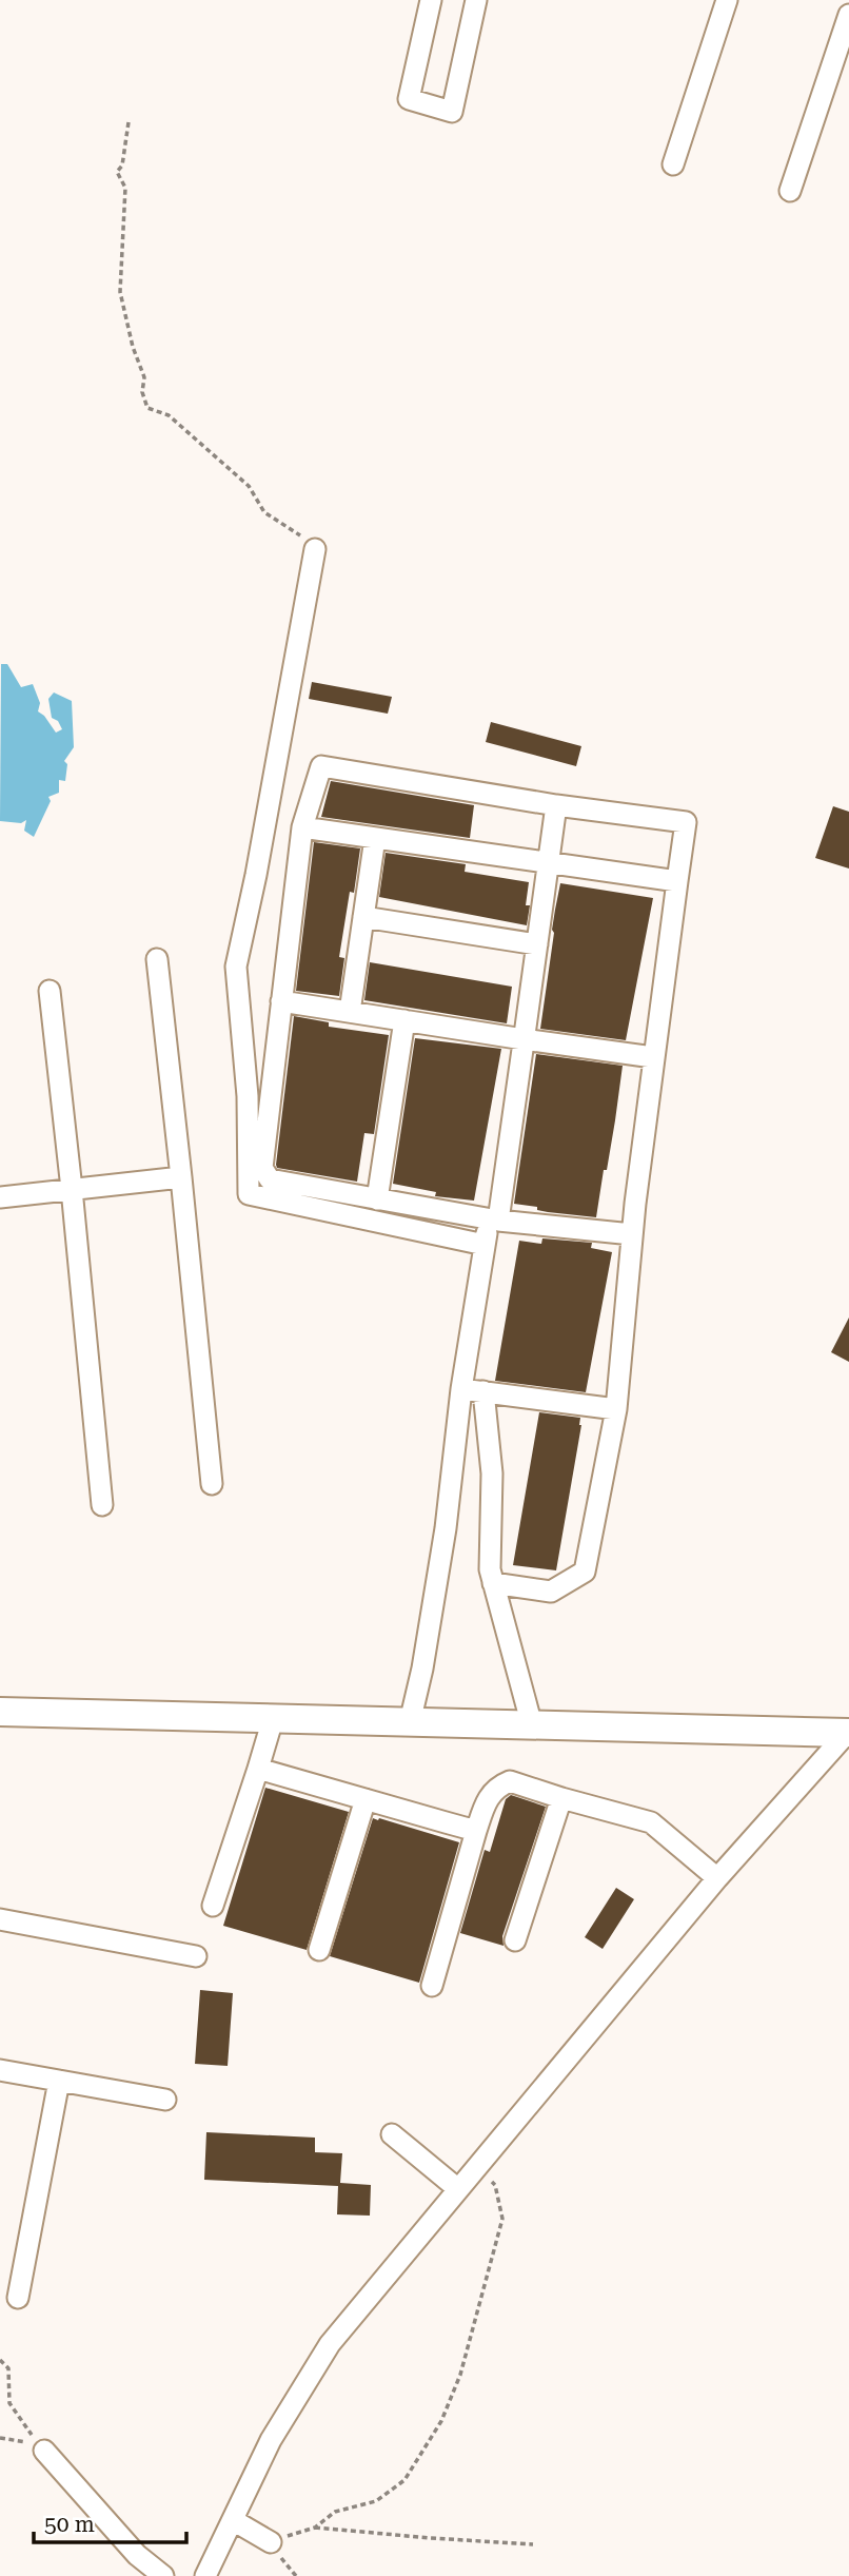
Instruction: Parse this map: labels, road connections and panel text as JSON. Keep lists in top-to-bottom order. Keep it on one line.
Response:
{"scale_bar":"50 m"}
